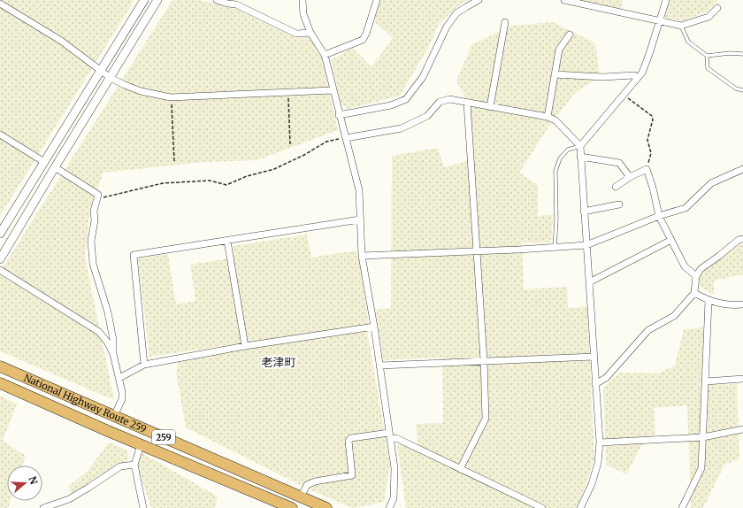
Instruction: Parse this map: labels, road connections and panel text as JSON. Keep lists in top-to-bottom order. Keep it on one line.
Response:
{"streets":{"highway":["National Highway Route 259","259"]},"districts":["老津町"],"north":"right"}
